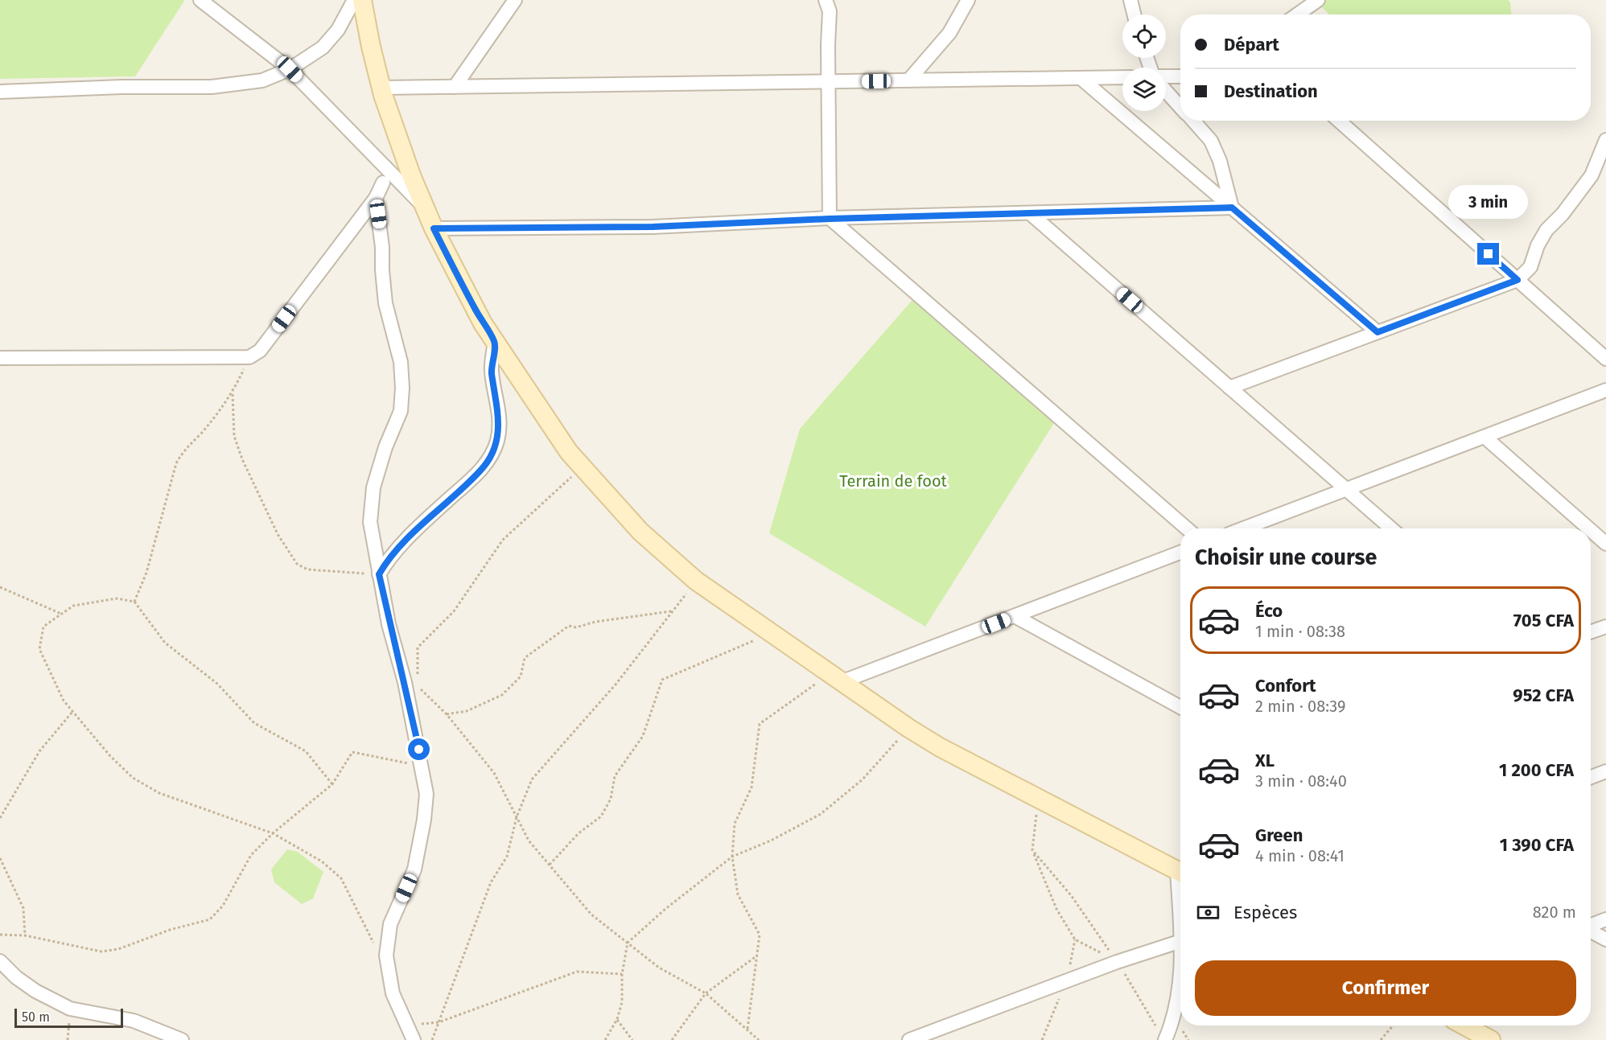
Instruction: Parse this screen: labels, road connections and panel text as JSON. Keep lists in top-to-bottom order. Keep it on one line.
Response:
{"parks":["Terrain de foot"],"scale_bar":"50 m","page":{"banner":["Départ","Destination"],"bubble":"3 min","heading":"Choisir une course","list":[{"name":"Éco","note":"1 min · 08:38","value":"705 CFA"},{"name":"Confort","note":"2 min · 08:39","value":"952 CFA"},{"name":"XL","note":"3 min · 08:40","value":"1 200 CFA"},{"name":"Green","note":"4 min · 08:41","value":"1 390 CFA"}],"pay":["Espèces","820 m"],"buttons":"Confirmer","scale":"50 m"}}
